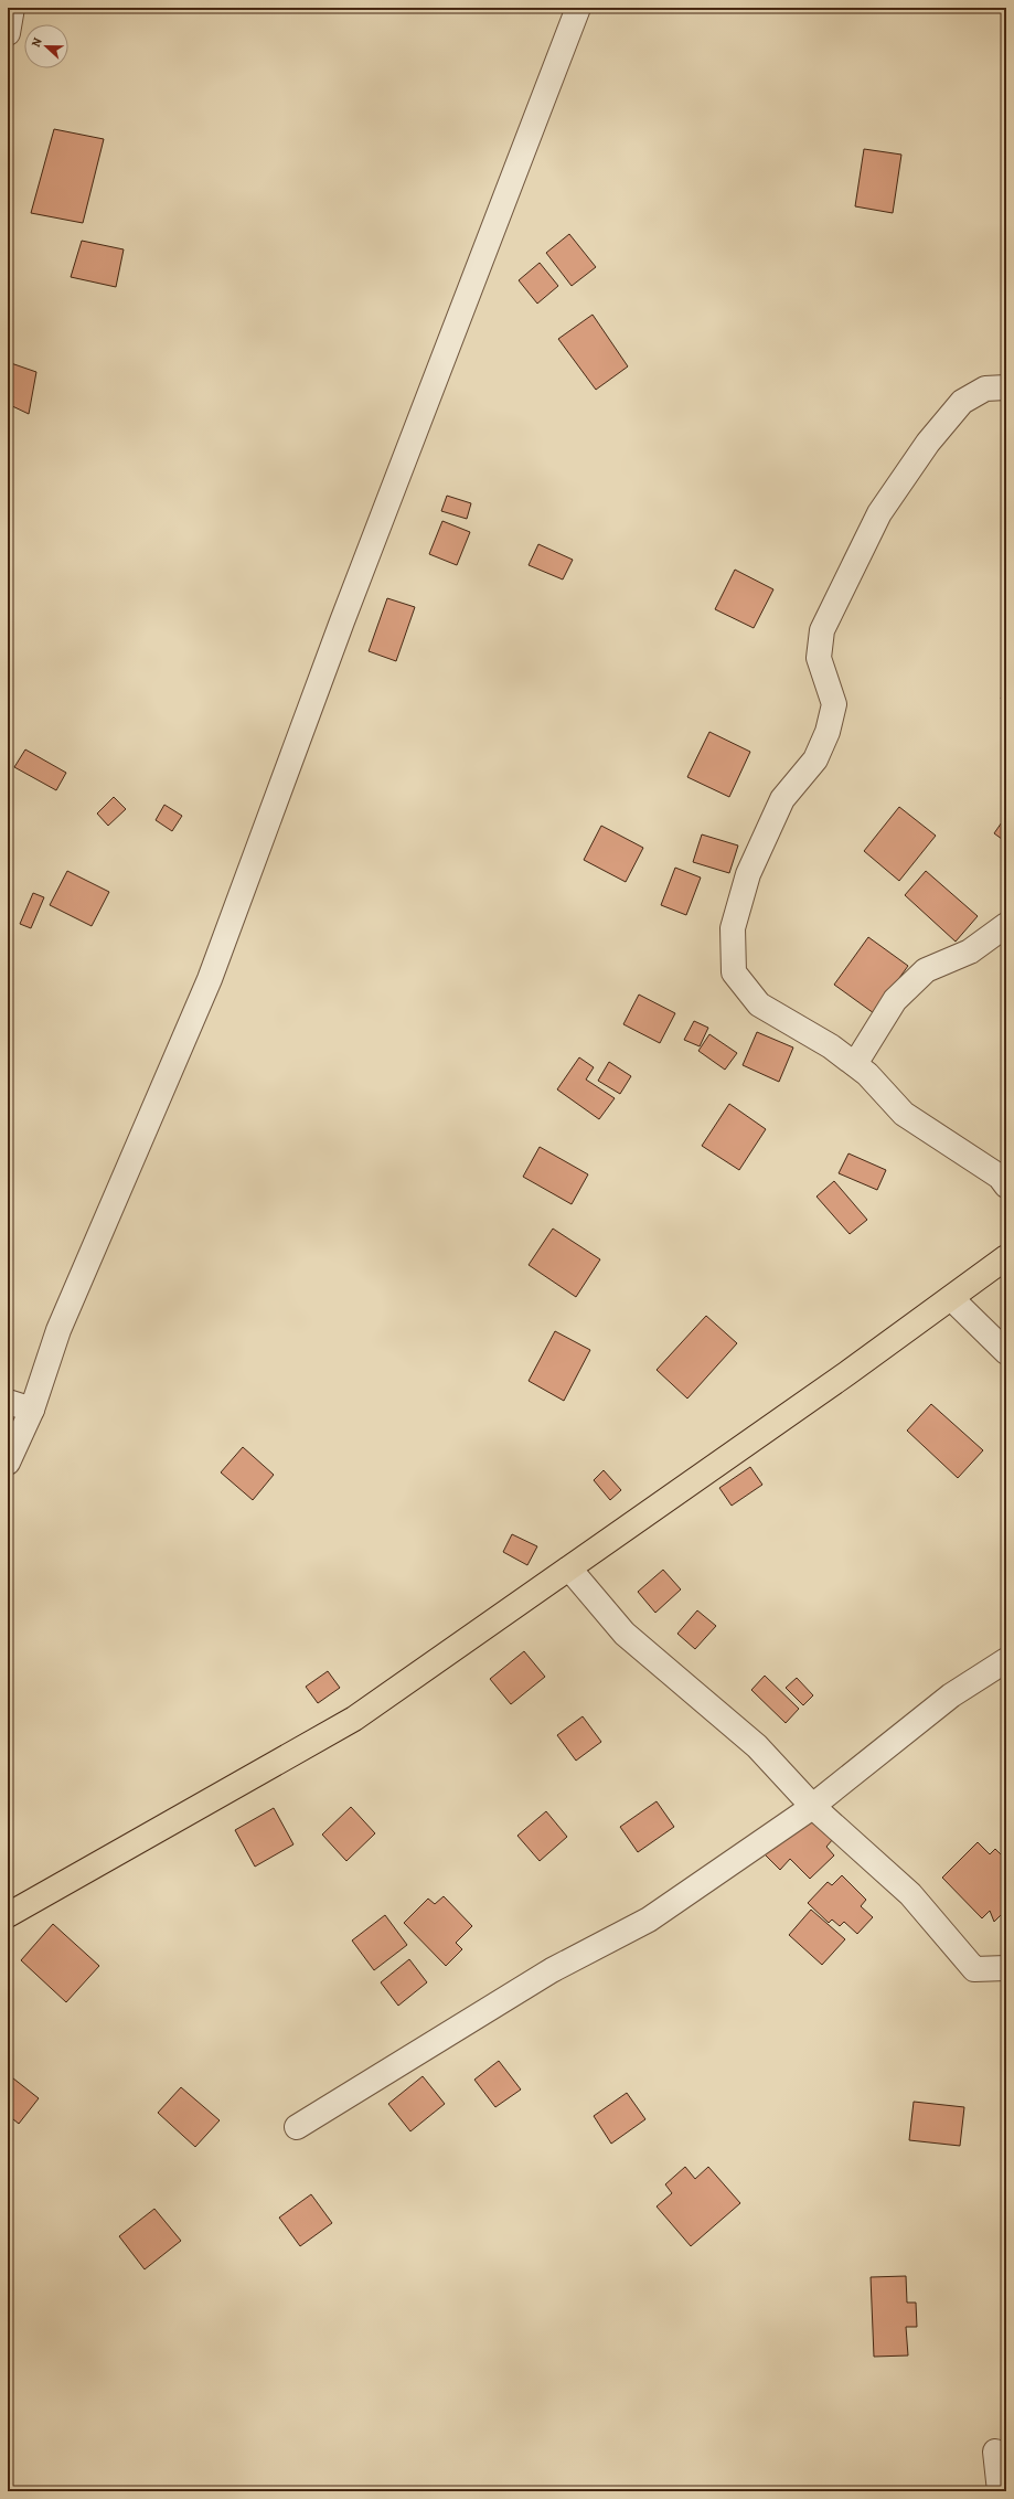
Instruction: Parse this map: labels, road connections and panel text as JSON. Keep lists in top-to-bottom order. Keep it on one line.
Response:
{"north":"left"}
